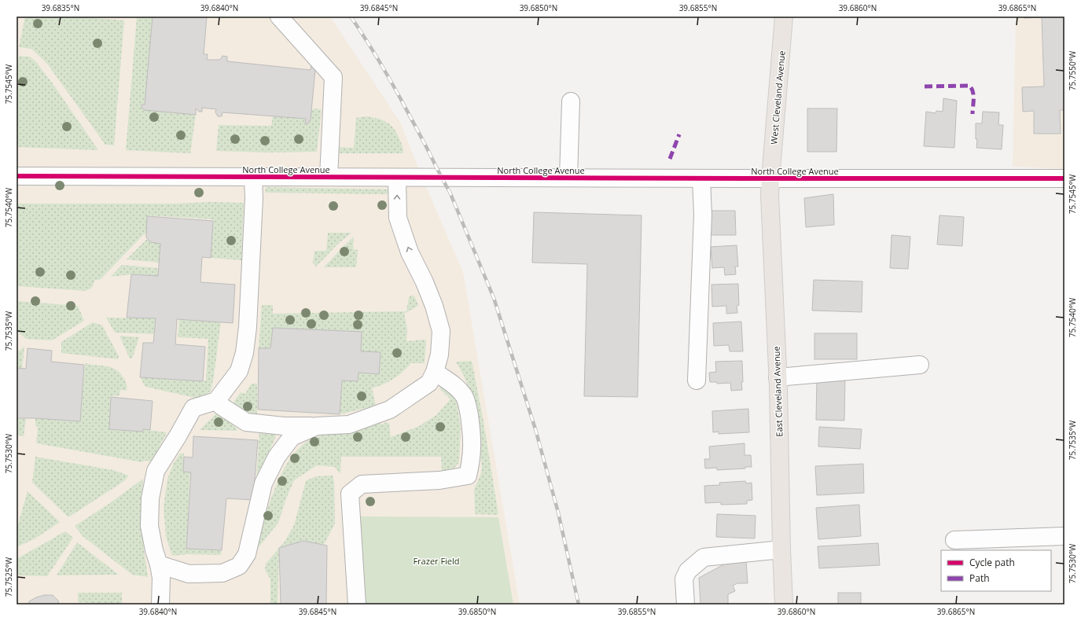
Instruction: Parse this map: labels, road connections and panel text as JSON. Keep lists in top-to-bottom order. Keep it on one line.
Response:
{"streets":{"main road":["West Cleveland Avenue","East Cleveland Avenue"],"street":["North College Avenue"]},"crossings":[["West Cleveland Avenue","North College Avenue"],["West Cleveland Avenue","East Cleveland Avenue"],["North College Avenue","East Cleveland Avenue"]],"parks":["Frazer Field"],"legend":["Cycle path","Path"],"coordinates":["39.6835°N","39.6840°N","39.6845°N","39.6850°N","39.6855°N","39.6860°N","39.6865°N","75.7550°W","75.7545°W","75.7540°W","75.7535°W","75.7530°W","75.7525°W"]}
